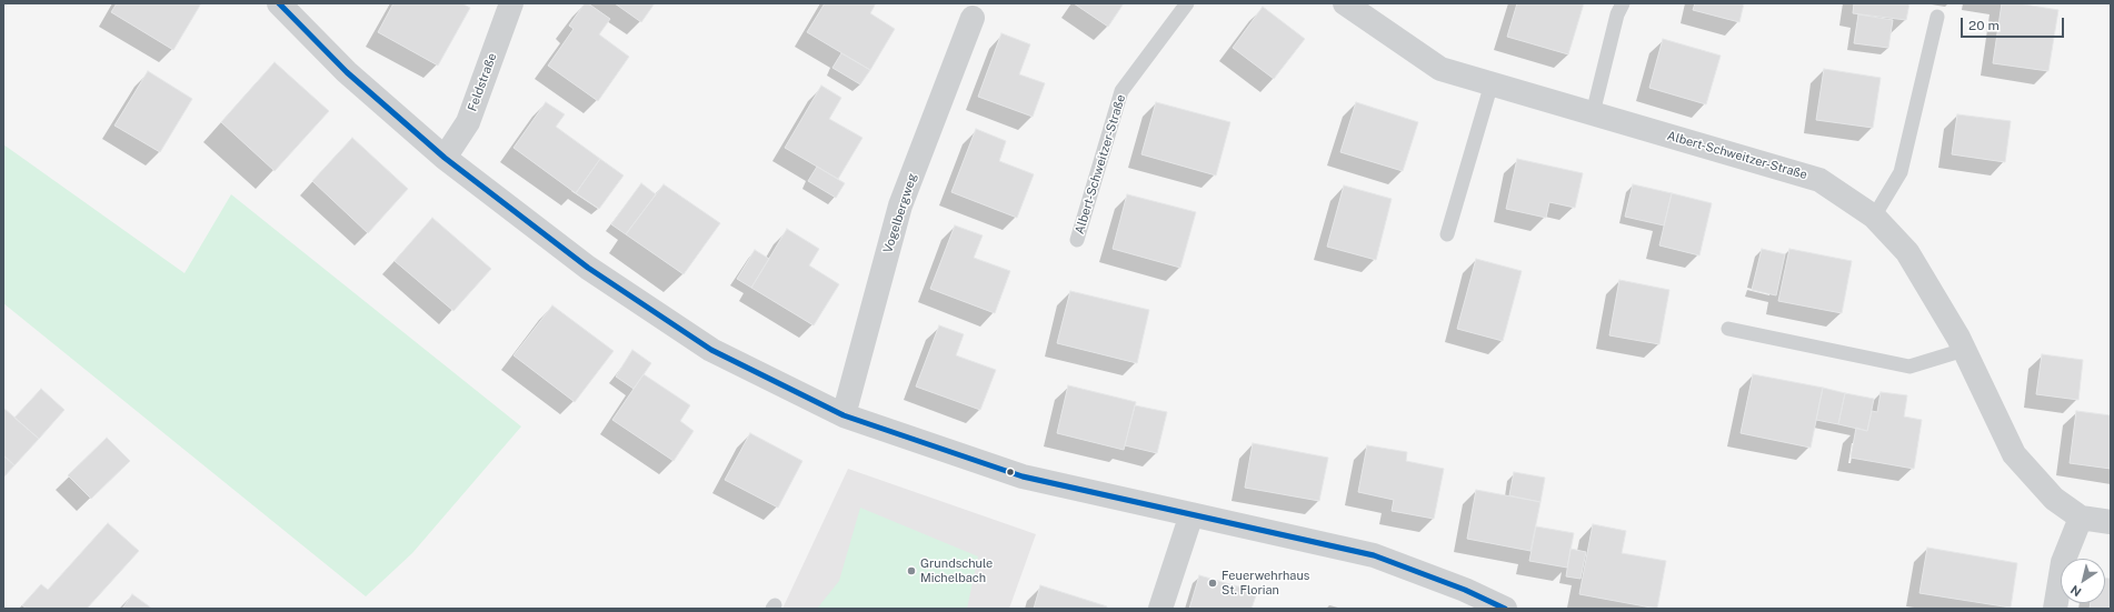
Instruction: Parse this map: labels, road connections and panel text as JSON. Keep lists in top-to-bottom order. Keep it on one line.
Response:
{"streets":{"street":["Feldstraße","Albert-Schweitzer-Straße","Vogelbergweg"]},"places":["Grundschule Michelbach","Feuerwehrhaus St. Florian"],"scale_bar":"20 m","north":"bottom left"}
